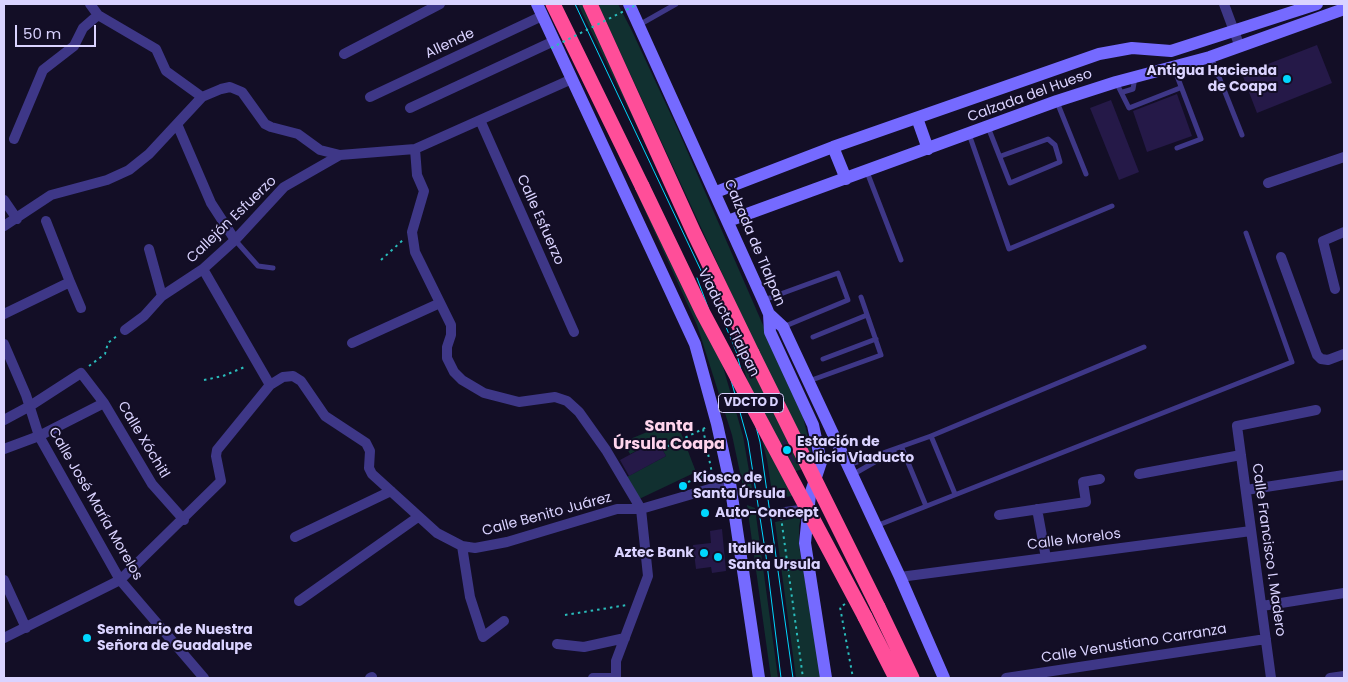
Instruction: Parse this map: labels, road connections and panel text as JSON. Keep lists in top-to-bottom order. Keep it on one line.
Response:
{"streets":{"highway":["Viaducto Tlalpan","VDCTO D"],"main road":["Calzada del Hueso","Calzada de Tlalpan"],"street":["Allende","Callejón Esfuerzo","Calle Esfuerzo","Calle Xóchitl","Calle José María Morelos","Calle Benito Juárez","Calle Morelos","Calle Francisco I. Madero","Calle Venustiano Carranza"]},"crossings":[["Calzada del Hueso","Calzada de Tlalpan"],["Calle Morelos","Calle Francisco I. Madero"],["Calle Francisco I. Madero","Calle Venustiano Carranza"]],"districts":["Santa Úrsula Coapa"],"places":["Antigua Hacienda de Coapa","Estación de Policía Viaducto","Kiosco de Santa Úrsula","Auto-Concept","Aztec Bank","Italika Santa Ursula","Seminario de Nuestra Señora de Guadalupe"],"scale_bar":"50 m"}
